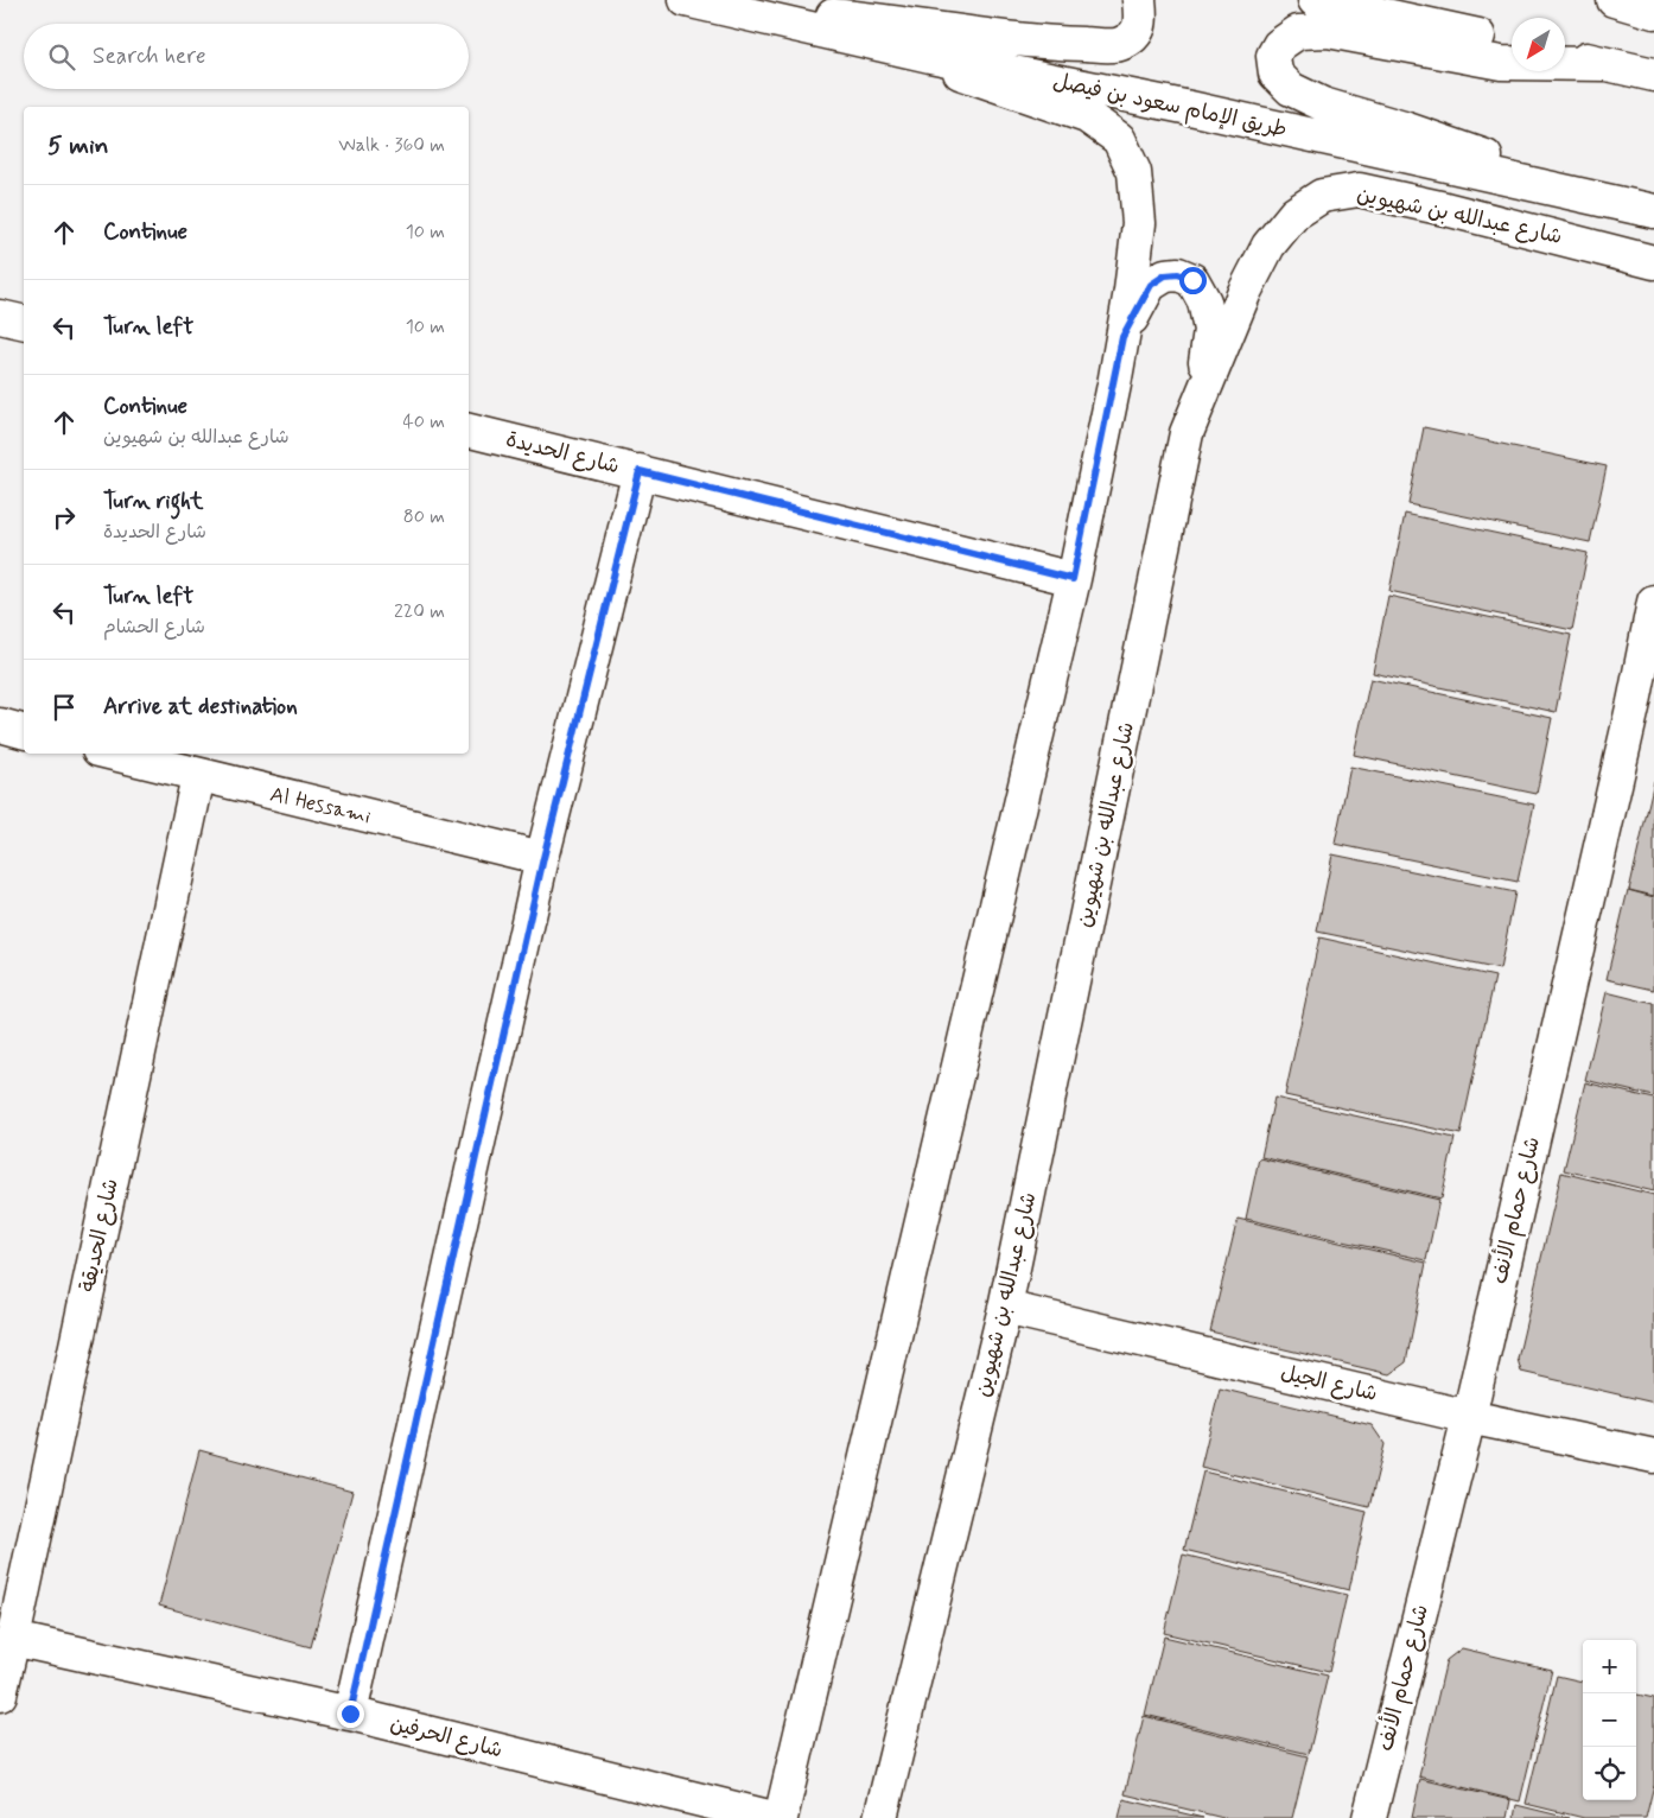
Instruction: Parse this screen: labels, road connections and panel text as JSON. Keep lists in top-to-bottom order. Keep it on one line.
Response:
{"streets":{"street":["طريق الإمام سعود بن فيصل","شارع عبدالله بن شهيوين","شارع الحديدة","Al Hessami","شارع حمام الأنف","شارع الحديقة","شارع الجيل","شارع الحرفين"]},"crossings":[["شارع عبدالله بن شهيوين","شارع الجيل"],["Al Hessami","شارع الحديقة"],["شارع حمام الأنف","شارع الجيل"],["شارع الحديقة","شارع الحرفين"]],"north":"bottom left","page":{"search":"Search here","heading":["5 min","Walk · 360 m"],"list":[["Continue","10 m"],["Turn left","10 m"],["Continue","شارع عبدالله بن شهيوين","40 m"],["Turn right","شارع الحديدة","80 m"],["Turn left","شارع الحشام","220 m"],"Arrive at destination"],"map_buttons":["+","−"]}}
